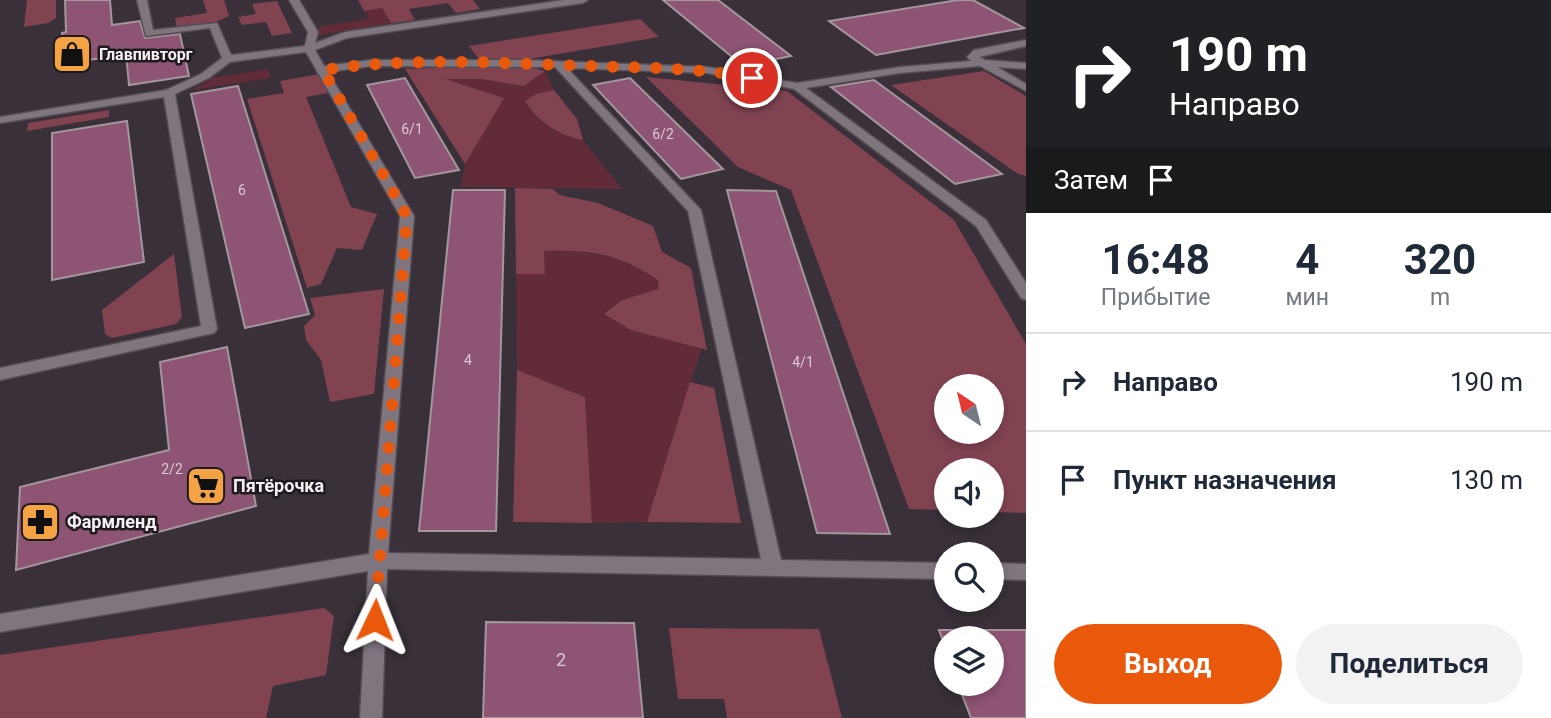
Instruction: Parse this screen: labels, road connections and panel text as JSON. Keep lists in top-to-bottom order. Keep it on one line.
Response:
{"places":{"shop":["Главпивторг"],"supermarket":["Пятёрочка"],"pharmacy":["Фармленд"]},"house_numbers":["6/1","6/2","6","4","4/1","2/2","2"],"north":"top left","page":{"turn":["190 m","Направо"],"then":"Затем","eta":["16:48","Прибытие","4","мин","320","m"],"list":[{"name":"Направо","value":"190 m"},{"name":"Пункт назначения","value":"130 m"}],"buttons":["Выход","Поделиться"]}}
